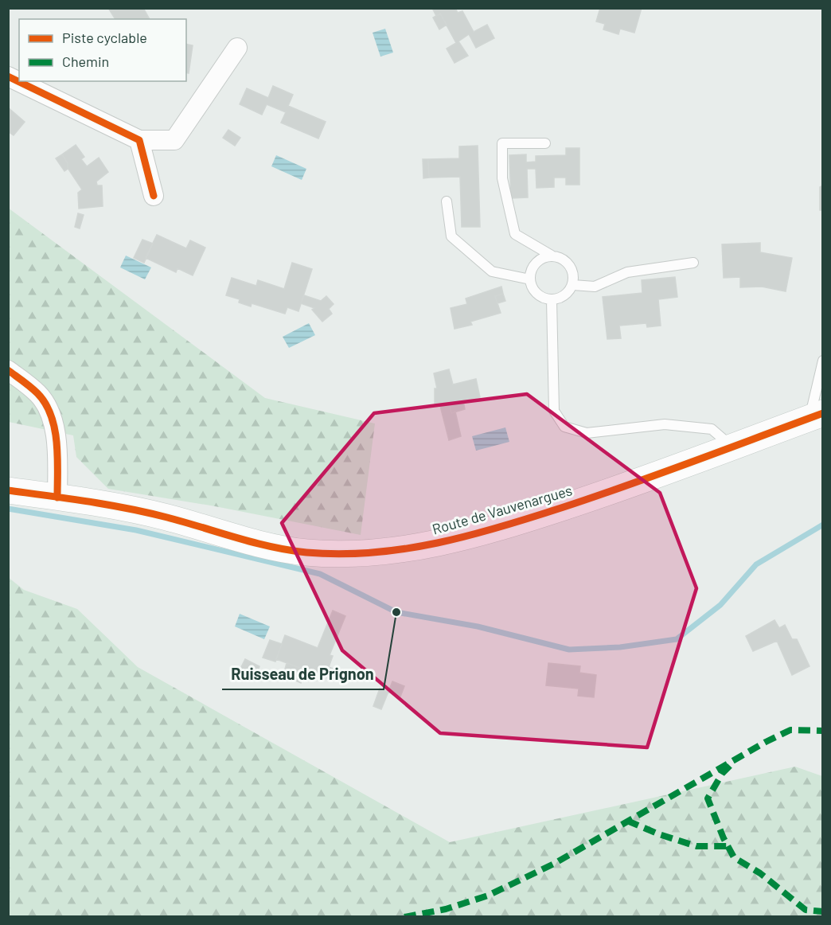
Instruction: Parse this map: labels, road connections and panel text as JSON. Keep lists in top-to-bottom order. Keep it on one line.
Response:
{"streets":{"main road":["Route de Vauvenargues"]},"places":["Ruisseau de Prignon"],"legend":["Piste cyclable","Chemin"]}
